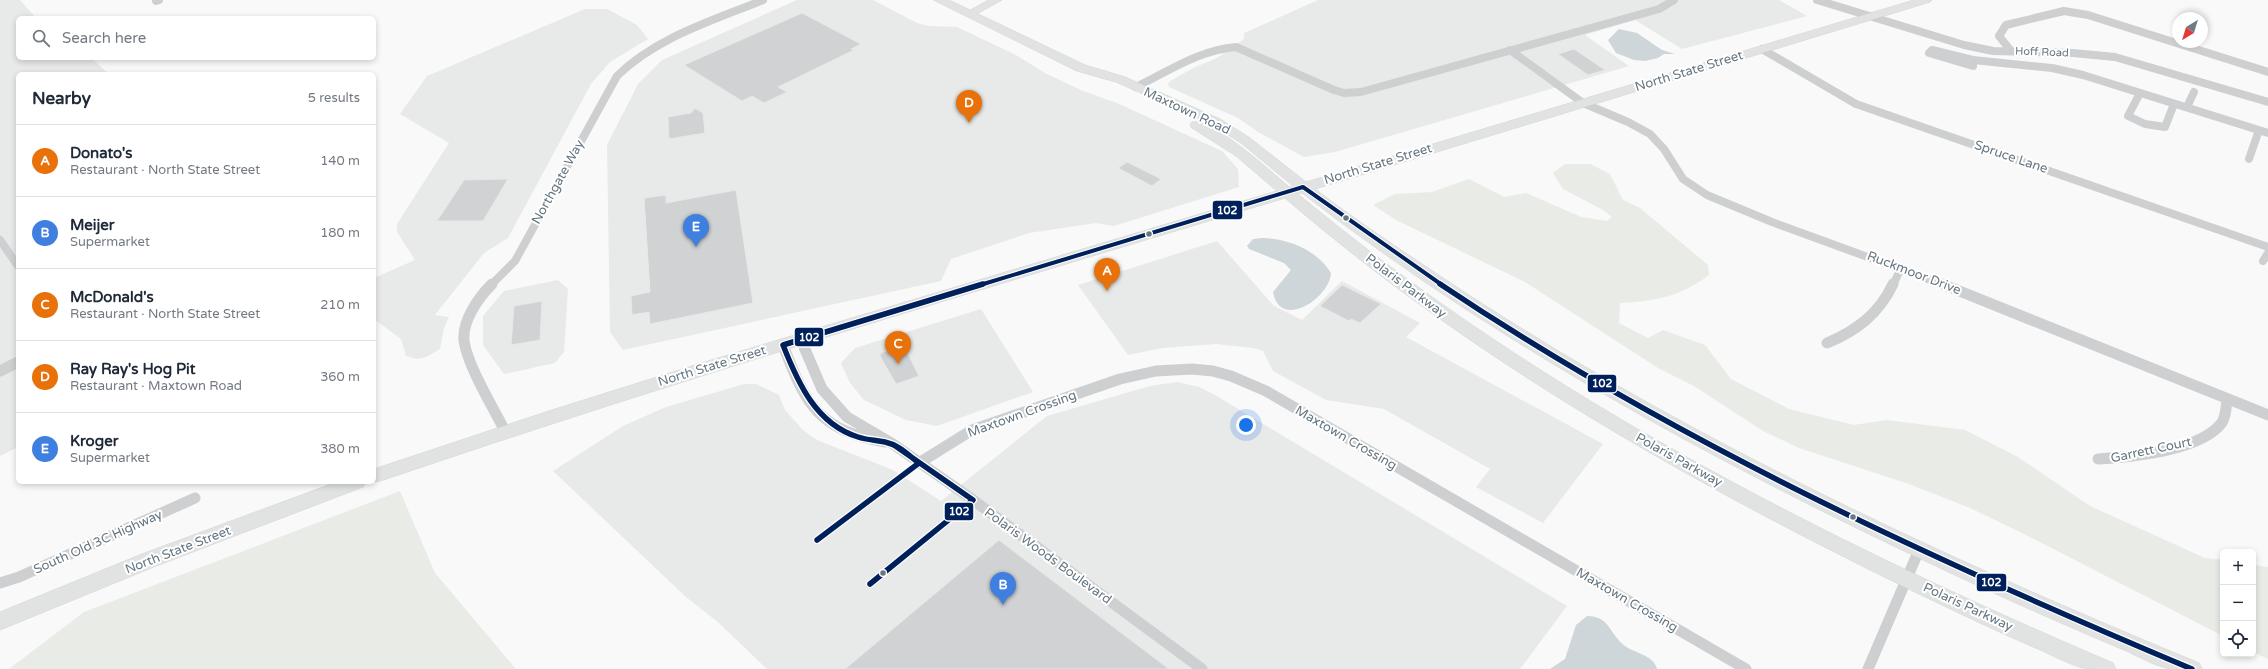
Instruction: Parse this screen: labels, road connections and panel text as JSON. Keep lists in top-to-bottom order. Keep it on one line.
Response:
{"streets":{"main road":["North State Street","Maxtown Road","Polaris Parkway"],"street":["Hoff Road","Spruce Lane","Northgate Way","Ruckmoor Drive","Maxtown Crossing","Garrett Court","South Old 3C Highway","Polaris Woods Boulevard"]},"crossings":[["Hoff Road","North State Street"],["North State Street","Maxtown Road"],["North State Street","Spruce Lane"],["North State Street","Northgate Way"],["North State Street","Ruckmoor Drive"],["North State Street","Polaris Parkway"],["North State Street","Polaris Woods Boulevard"],["Maxtown Road","Polaris Parkway"],["Ruckmoor Drive","Garrett Court"],["Maxtown Crossing","Polaris Woods Boulevard"]],"lines":["transit line 102"],"north":"bottom left","page":{"search":"Search here","heading":["Nearby","5 results"],"pins":["D","E","A","C","B"],"list":[{"mark":"A","name":"Donato's","note":"Restaurant · North State Street","value":"140 m"},{"mark":"B","name":"Meijer","note":"Supermarket","value":"180 m"},{"mark":"C","name":"McDonald's","note":"Restaurant · North State Street","value":"210 m"},{"mark":"D","name":"Ray Ray's Hog Pit","note":"Restaurant · Maxtown Road","value":"360 m"},{"mark":"E","name":"Kroger","note":"Supermarket","value":"380 m"}],"map_buttons":["+","−"]}}
